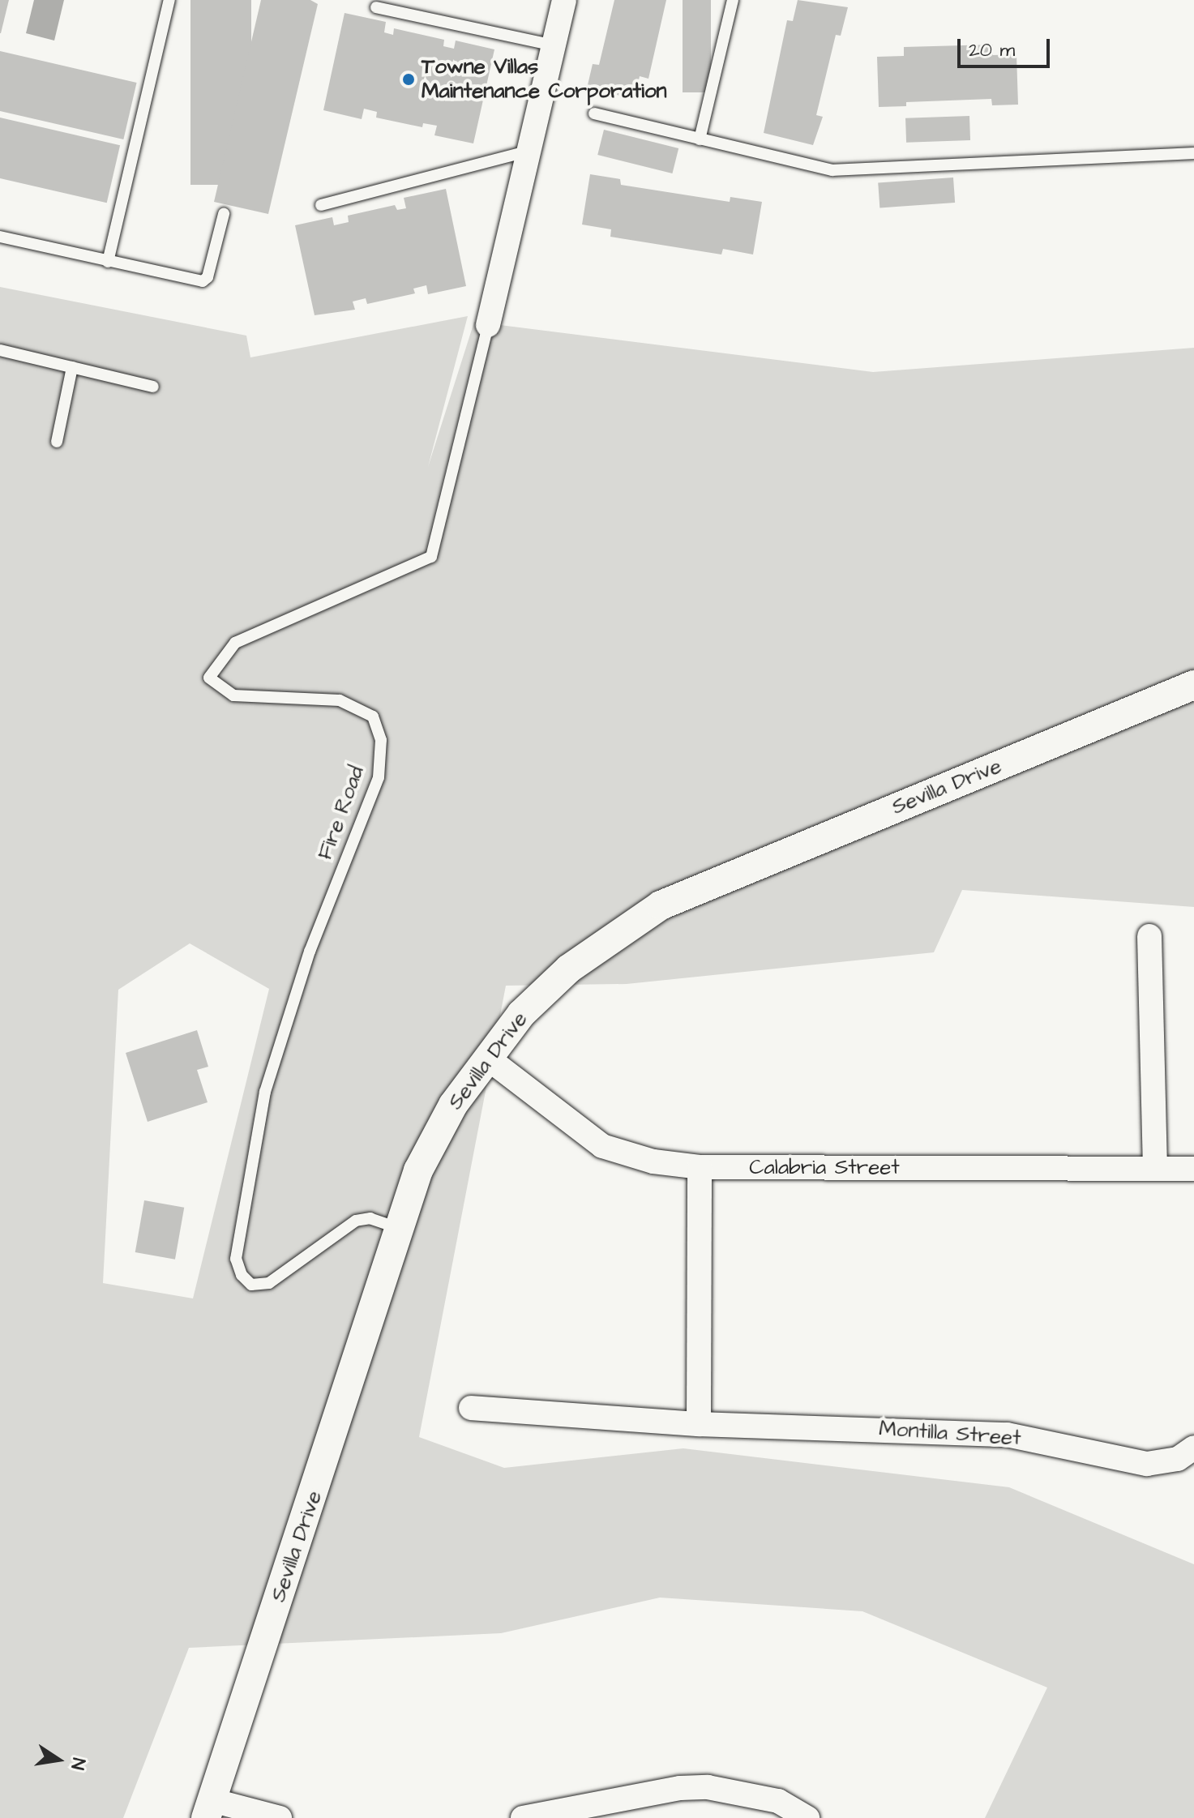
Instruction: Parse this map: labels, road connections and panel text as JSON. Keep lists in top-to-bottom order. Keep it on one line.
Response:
{"streets":{"street":["Sevilla Drive","Calabria Street","Montilla Street"],"lane":["Fire Road"]},"crossings":[["Sevilla Drive","Fire Road"],["Sevilla Drive","Calabria Street"]],"places":["Towne Villas Maintenance Corporation"],"scale_bar":"20 m","north":"right"}
